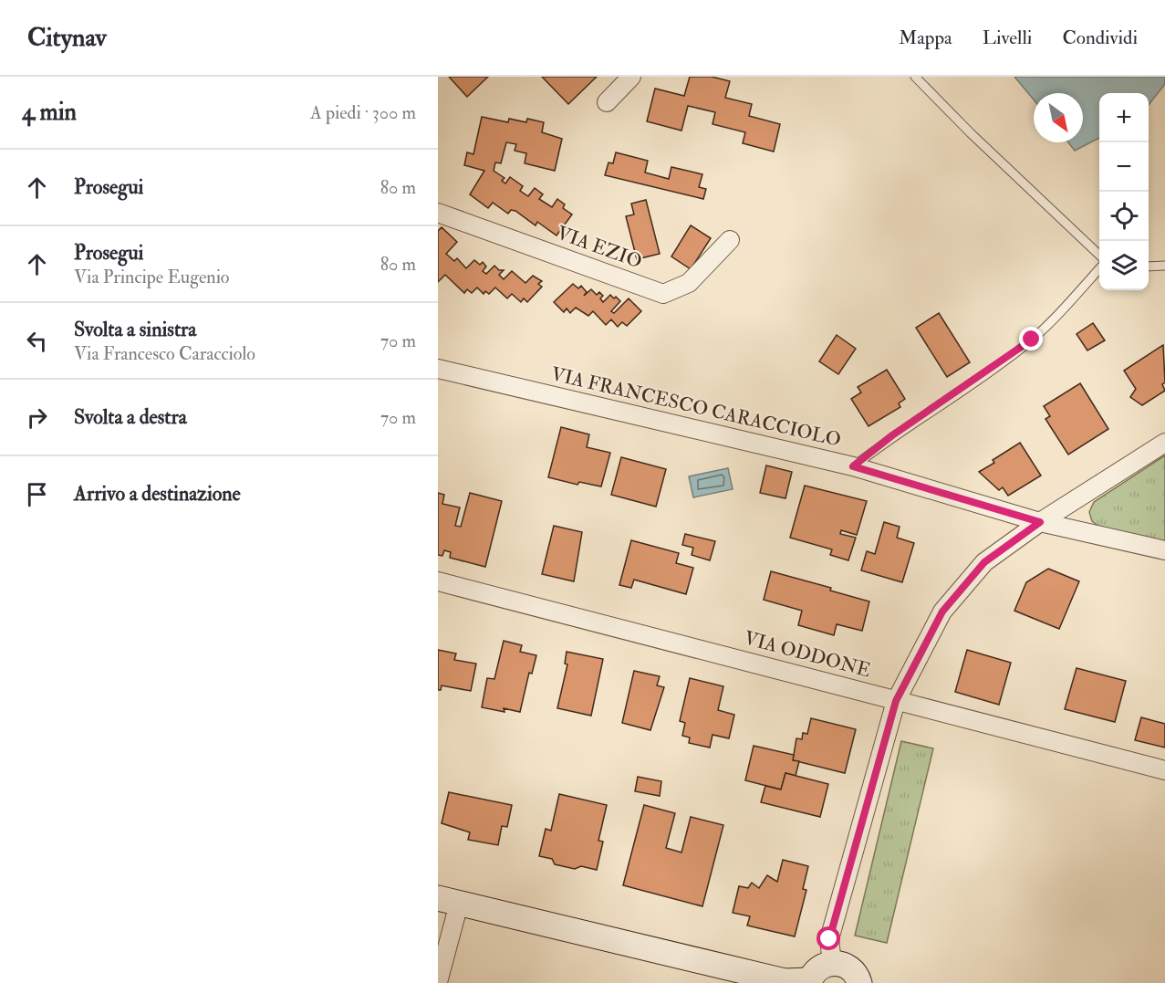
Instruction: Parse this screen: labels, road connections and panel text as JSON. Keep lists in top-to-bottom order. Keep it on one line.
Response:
{"streets":{"street":["VIA EZIO","VIA FRANCESCO CARACCIOLO","VIA ODDONE"]},"north":"bottom right","page":{"header":"Citynav","nav":["Mappa","Livelli","Condividi"],"heading":["4 min","A piedi · 300 m"],"map_buttons":["+","−"],"list":[["Prosegui","80 m"],["Prosegui","Via Principe Eugenio","80 m"],["Svolta a sinistra","Via Francesco Caracciolo","70 m"],["Svolta a destra","70 m"],"Arrivo a destinazione"]}}
